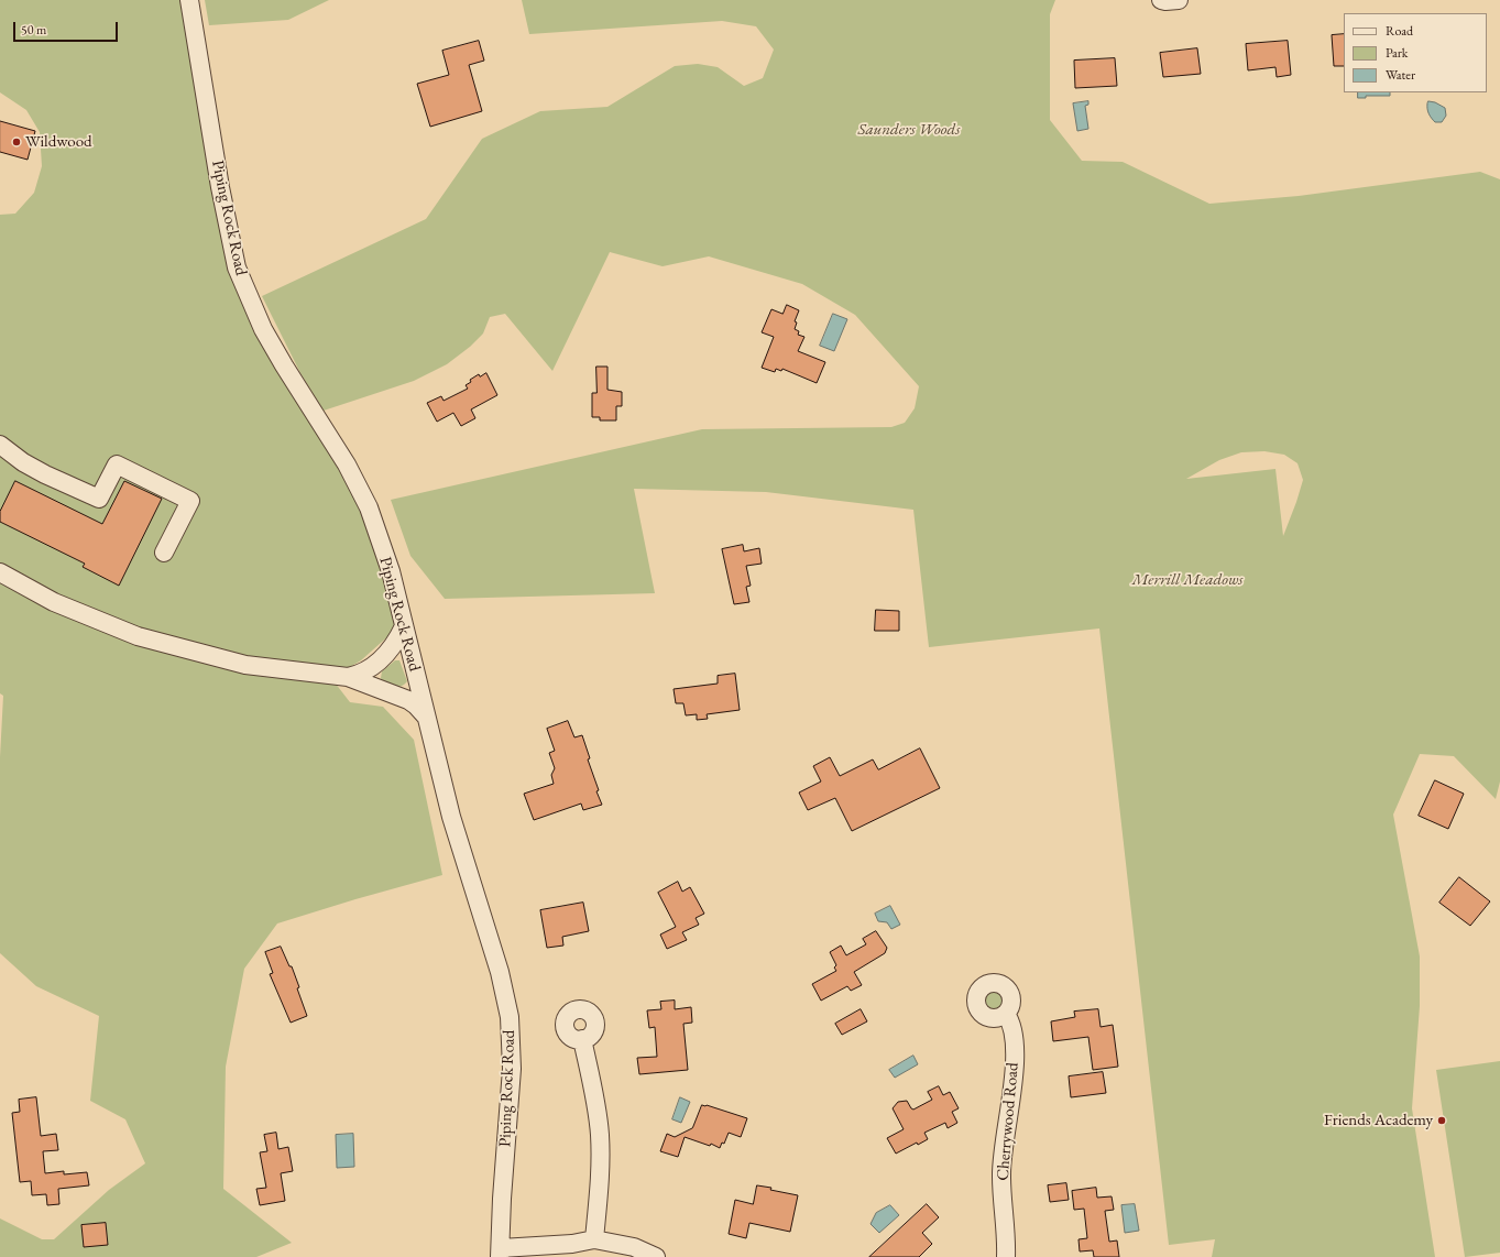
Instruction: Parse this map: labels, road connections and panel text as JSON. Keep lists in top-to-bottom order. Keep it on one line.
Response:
{"streets":{"street":["Piping Rock Road","Cherrywood Road"]},"parks":["Saunders Woods","Merrill Meadows"],"places":["Wildwood","Friends Academy"],"legend":["Road","Park","Water"],"scale_bar":"50 m"}
